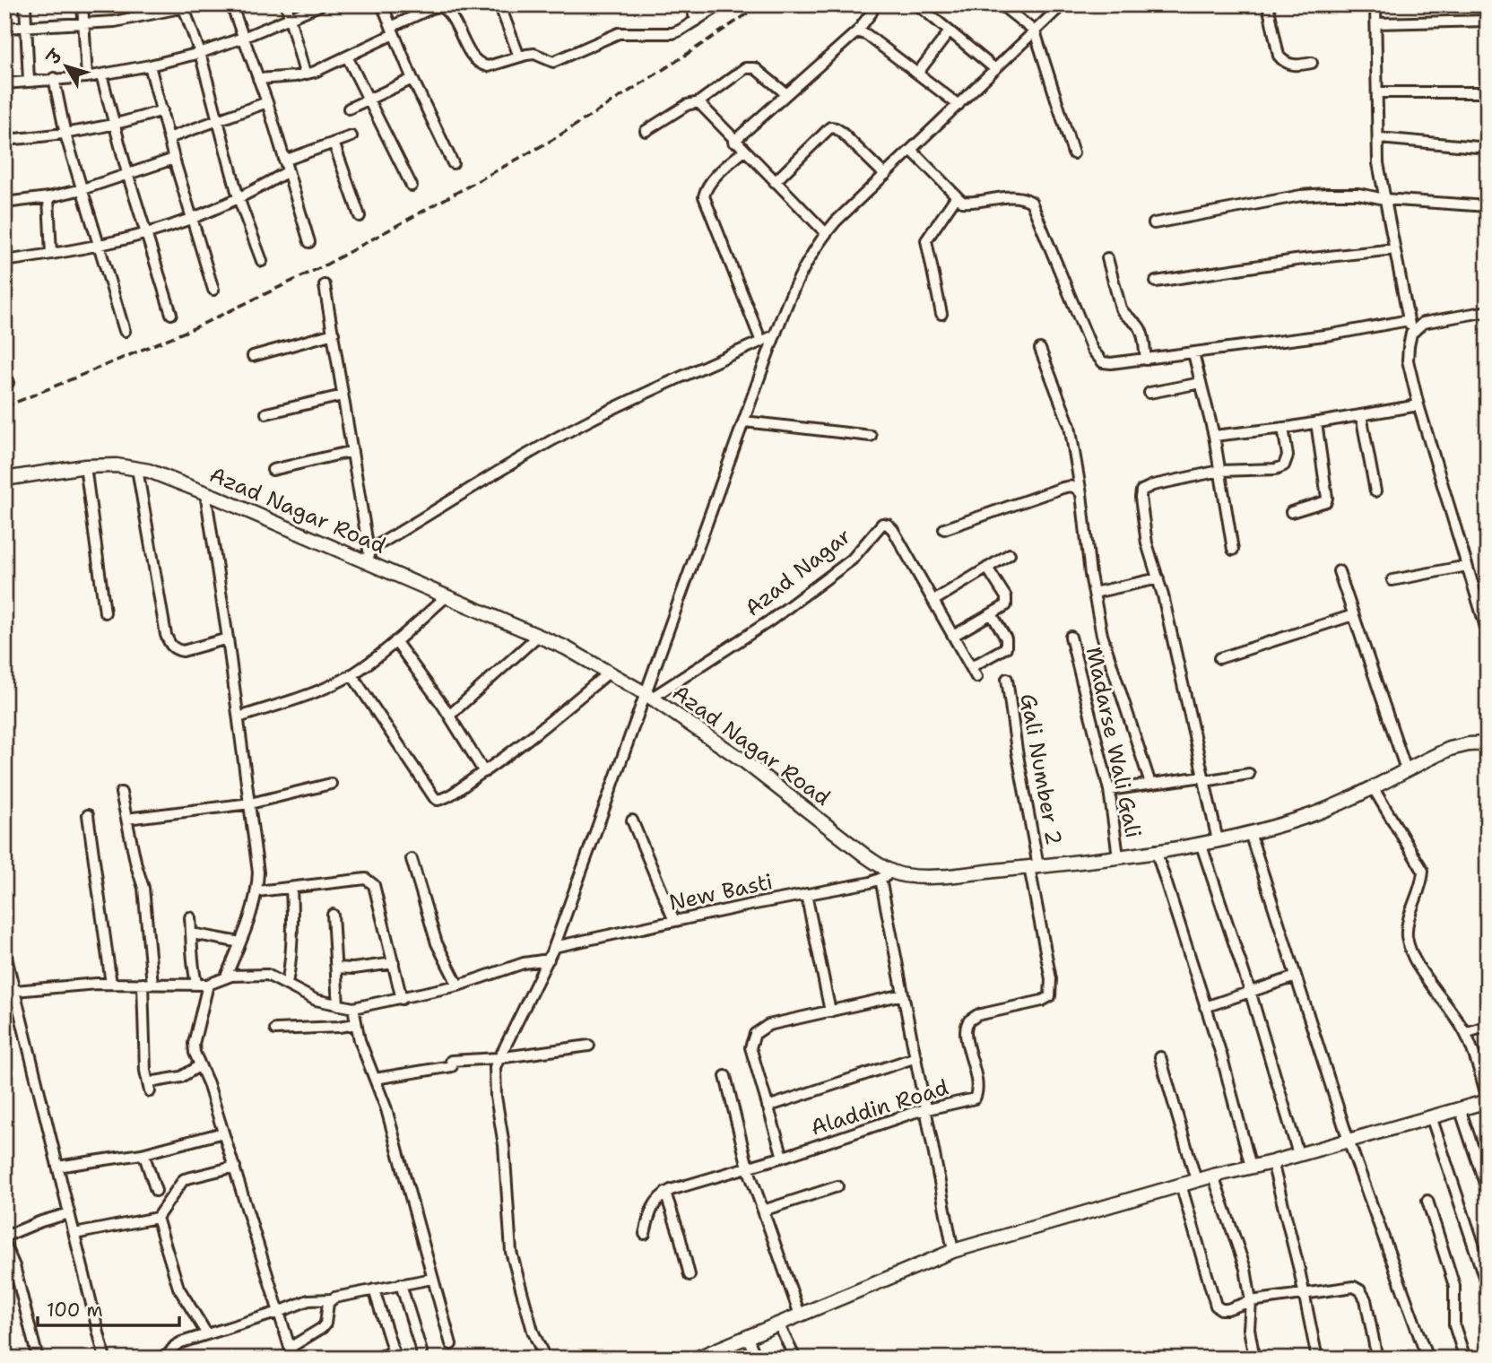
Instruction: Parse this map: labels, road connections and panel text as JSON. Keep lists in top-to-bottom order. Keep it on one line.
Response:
{"streets":{"street":["Azad Nagar Road","Azad Nagar","Madarse Wali Gali","Gali Number 2","New Basti","Aladdin Road"]},"crossings":[["Azad Nagar Road","Azad Nagar"],["Azad Nagar Road","Madarse Wali Gali"],["Azad Nagar Road","Gali Number 2"],["Azad Nagar Road","New Basti"],["Azad Nagar Road","Aladdin Road"],["Gali Number 2","Aladdin Road"]],"scale_bar":"100 m","north":"top left"}
